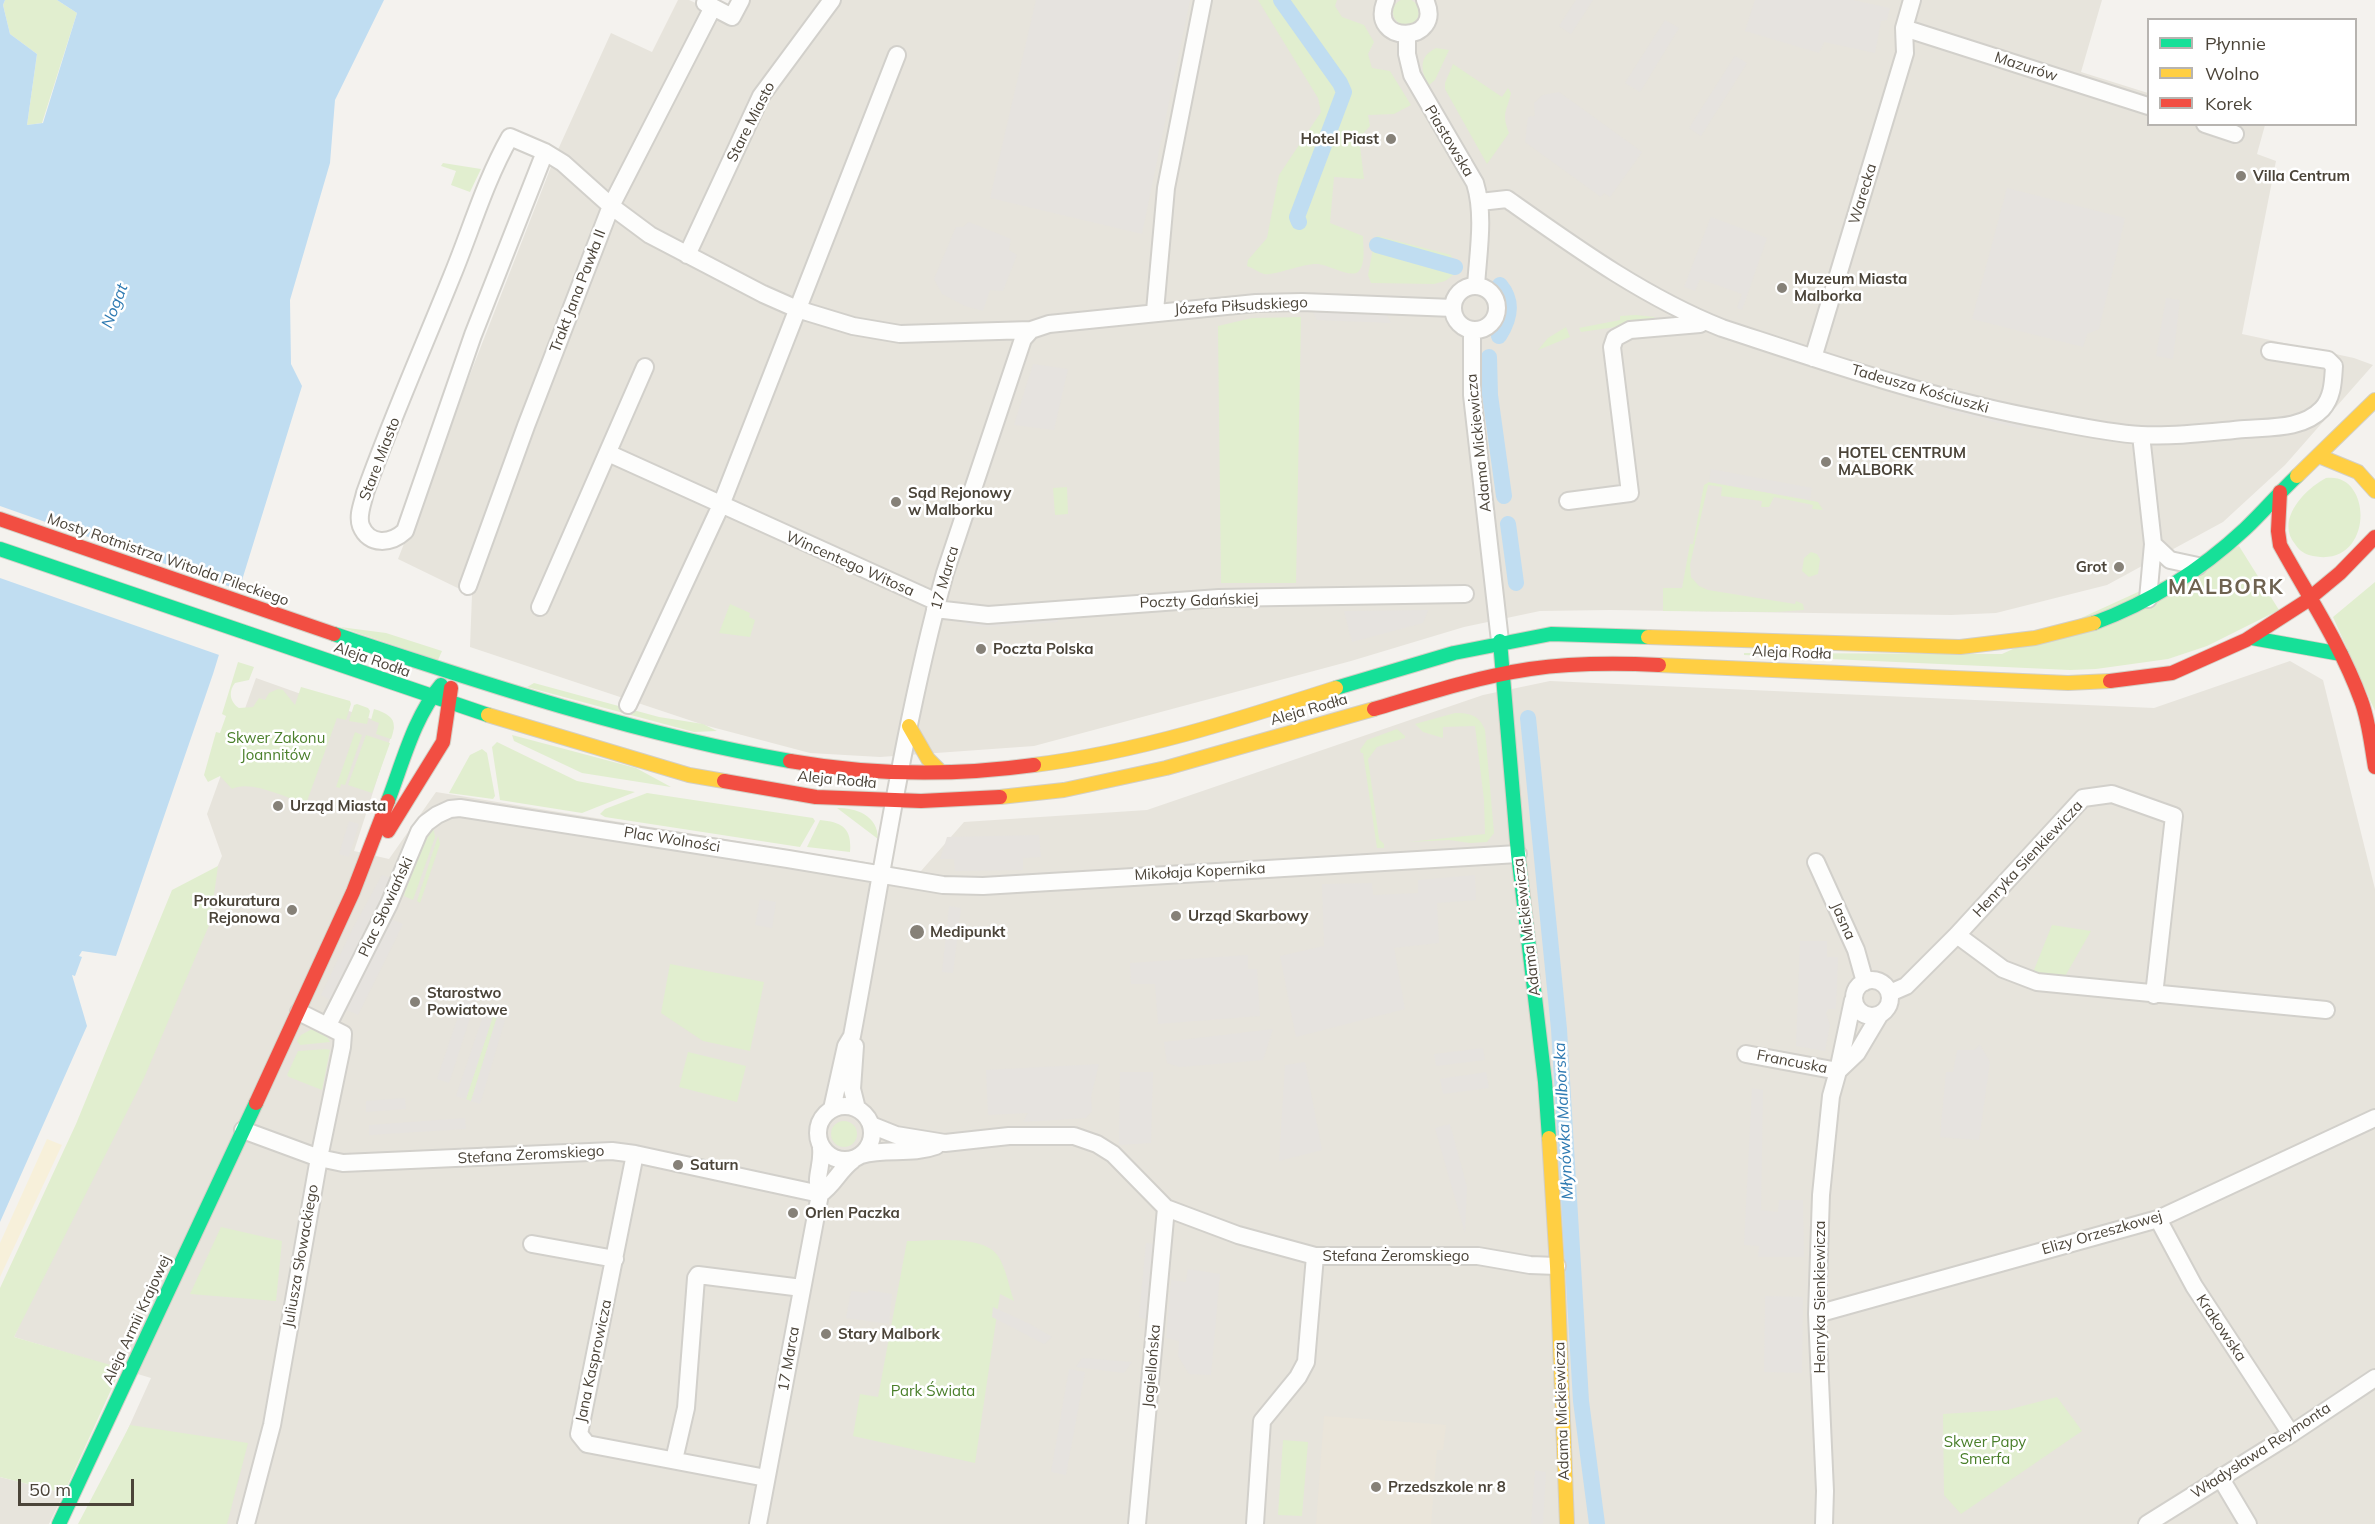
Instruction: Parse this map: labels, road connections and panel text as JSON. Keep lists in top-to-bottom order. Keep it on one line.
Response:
{"streets":{"main road":["Adama Mickiewicza","Mosty Rotmistrza Witolda Pileckiego","Aleja Rodła","Aleja Armii Krajowej"],"street":["Mazurów","Stare Miasto","Piastowska","Warecka","Trakt Jana Pawła II","Józefa Piłsudskiego","Tadeusza Kościuszki","Wincentego Witosa","17 Marca","Poczty Gdańskiej","Plac Wolności","Henryka Sienkiewicza","Mikołaja Kopernika","Plac Słowiański","Jasna","Francuska","Stefana Żeromskiego","Elizy Orzeszkowej","Juliusza Słowackiego","Krakowska","Jana Kasprowicza","Jagiellońska","Władysława Reymonta"]},"crossings":[["Mazurów","Warecka"],["Stare Miasto","Trakt Jana Pawła II"],["Stare Miasto","Józefa Piłsudskiego"],["Stare Miasto","17 Marca"],["Piastowska","Józefa Piłsudskiego"],["Piastowska","Tadeusza Kościuszki"],["Piastowska","Adama Mickiewicza"],["Warecka","Tadeusza Kościuszki"],["Józefa Piłsudskiego","Adama Mickiewicza"],["Józefa Piłsudskiego","17 Marca"],["Adama Mickiewicza","Aleja Rodła"],["Adama Mickiewicza","Mikołaja Kopernika"],["Adama Mickiewicza","Stefana Żeromskiego"],["Mosty Rotmistrza Witolda Pileckiego","Aleja Rodła"],["Wincentego Witosa","17 Marca"],["Wincentego Witosa","Poczty Gdańskiej"],["17 Marca","Poczty Gdańskiej"],["17 Marca","Aleja Rodła"],["17 Marca","Plac Wolności"],["17 Marca","Mikołaja Kopernika"],["17 Marca","Stefana Żeromskiego"],["17 Marca","Jana Kasprowicza"],["Plac Wolności","Mikołaja Kopernika"],["Plac Wolności","Plac Słowiański"],["Henryka Sienkiewicza","Jasna"],["Henryka Sienkiewicza","Francuska"],["Henryka Sienkiewicza","Elizy Orzeszkowej"],["Plac Słowiański","Juliusza Słowackiego"],["Stefana Żeromskiego","Juliusza Słowackiego"],["Stefana Żeromskiego","Aleja Armii Krajowej"],["Stefana Żeromskiego","Jana Kasprowicza"],["Stefana Żeromskiego","Jagiellońska"],["Elizy Orzeszkowej","Krakowska"],["Krakowska","Władysława Reymonta"]],"districts":["MALBORK"],"water":["Nogat","Młynówka Malborska"],"parks":["Skwer Zakonu Joannitów","Park Świata","Skwer Papy Smerfa"],"places":["Hotel Piast","Villa Centrum","Muzeum Miasta Malborka","HOTEL CENTRUM MALBORK","Sąd Rejonowy w Malborku","Grot","Poczta Polska","Urząd Miasta","Prokuratura Rejonowa","Urząd Skarbowy","Medipunkt","Starostwo Powiatowe","Saturn","Orlen Paczka","Stary Malbork","Przedszkole nr 8"],"legend":["Płynnie","Wolno","Korek"],"scale_bar":"50 m"}
